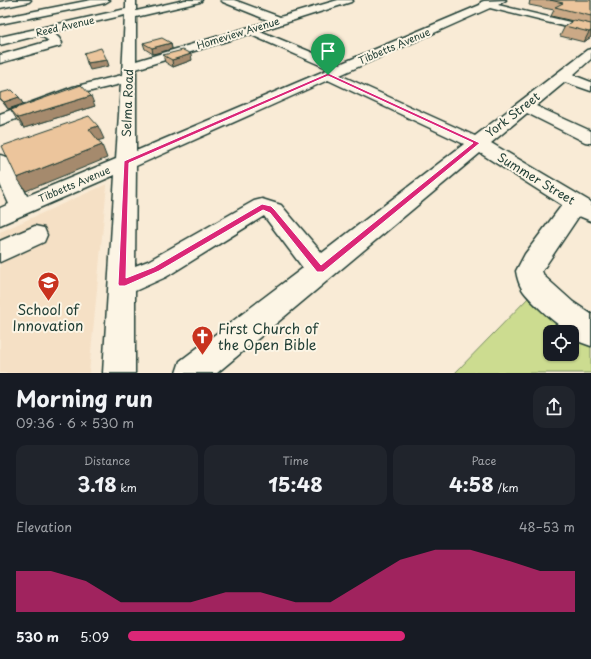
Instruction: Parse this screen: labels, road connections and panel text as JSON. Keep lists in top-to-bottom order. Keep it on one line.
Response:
{"streets":{"street":["Reed Avenue","Homeview Avenue","Tibbetts Avenue","Selma Road","York Street","Summer Street"]},"crossings":[["Reed Avenue","Selma Road"],["Homeview Avenue","Selma Road"],["Homeview Avenue","Summer Street"],["Tibbetts Avenue","Selma Road"],["Tibbetts Avenue","Summer Street"],["York Street","Summer Street"]],"places":{"school or university":["School of Innovation"],"church":["First Church of the Open Bible"]},"page":{"heading":["Morning run","09:36 · 6 × 530 m"],"stats":[["Distance","3.18 km"],["Time","15:48"],["Pace","4:58 /km"]],"chart":["Elevation","48–53 m"],"list":[{"name":"530 m","note":"5:09"}]}}
